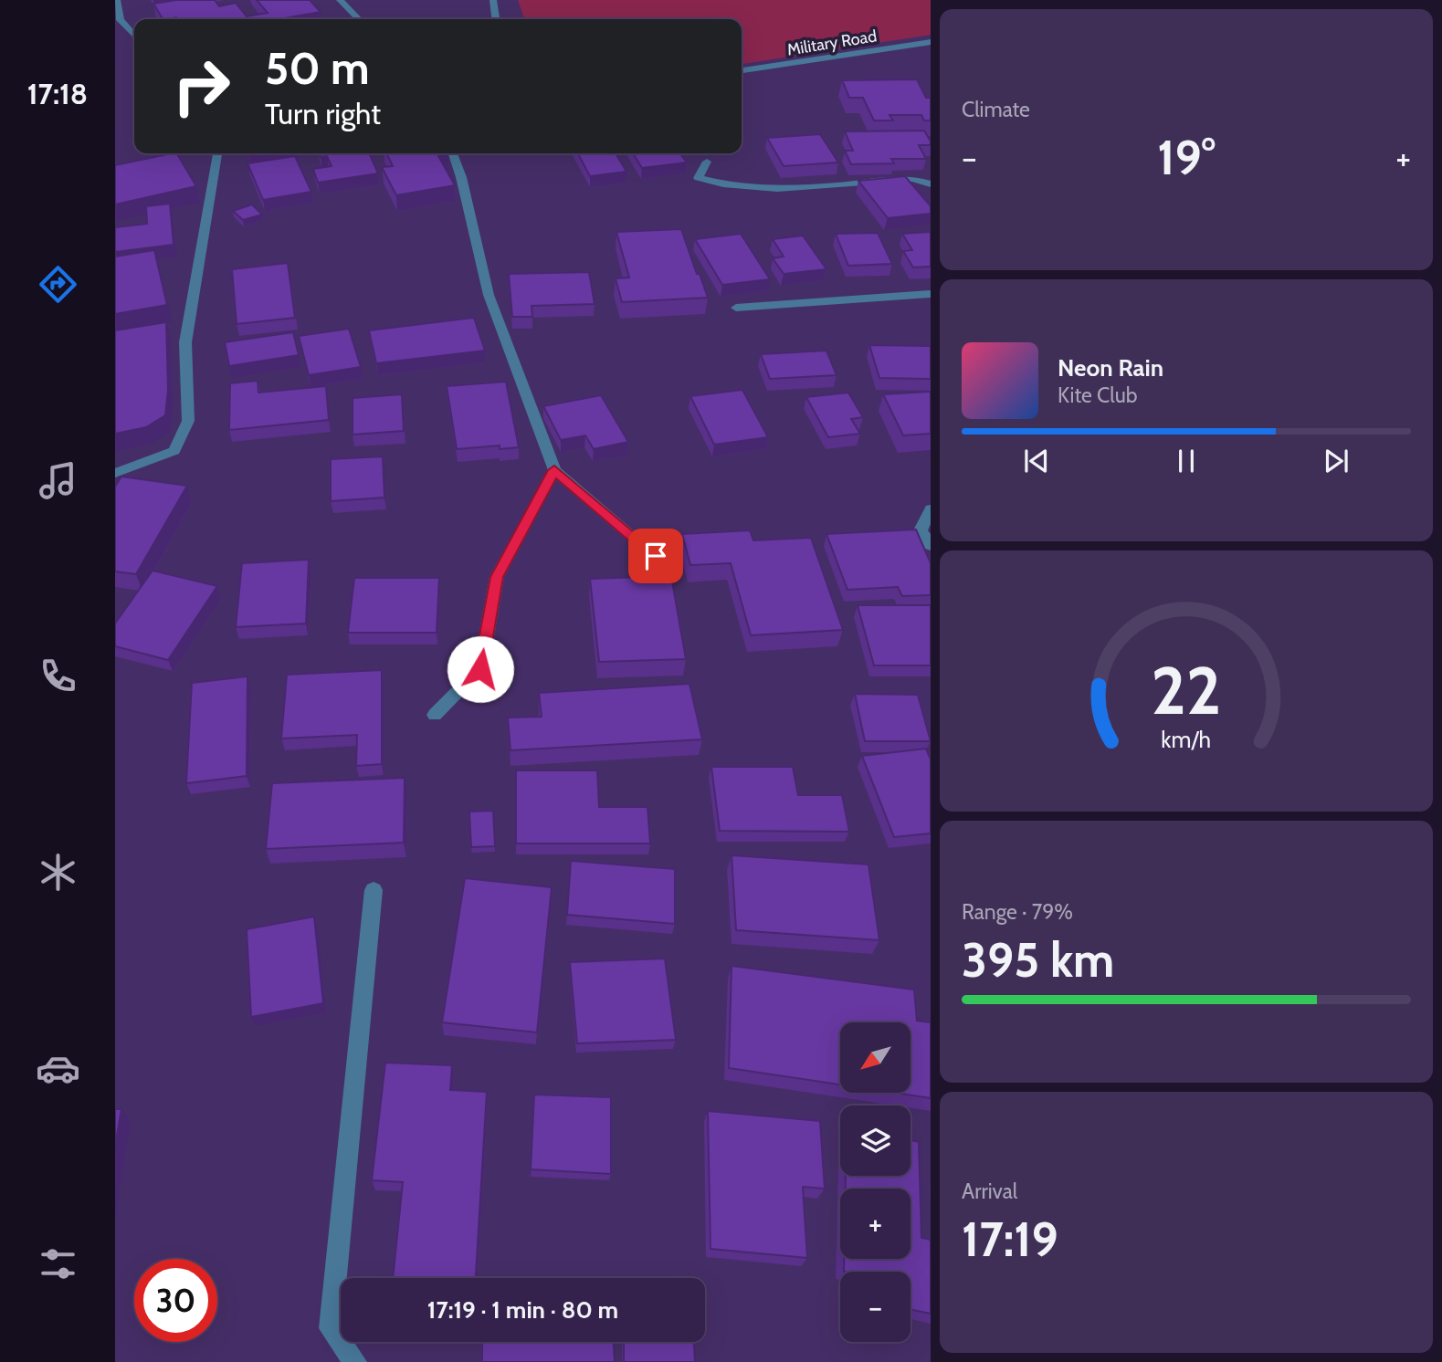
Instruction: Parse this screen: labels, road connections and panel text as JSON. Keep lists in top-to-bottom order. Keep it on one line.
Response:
{"streets":{"street":["Military Road"]},"north":"bottom left","page":{"tabs":"17:18","tile":["Climate",["Range · 79%","395 km"],["Arrival","17:19"]],"turn":["50 m","Turn right"],"heat":["−","19°","+"],"song":["Neon Rain","Kite Club"],"map_buttons":["+","−"],"limit":"30","trip":"17:19 · 1 min · 80 m","gauge":["22","km/h"]}}
